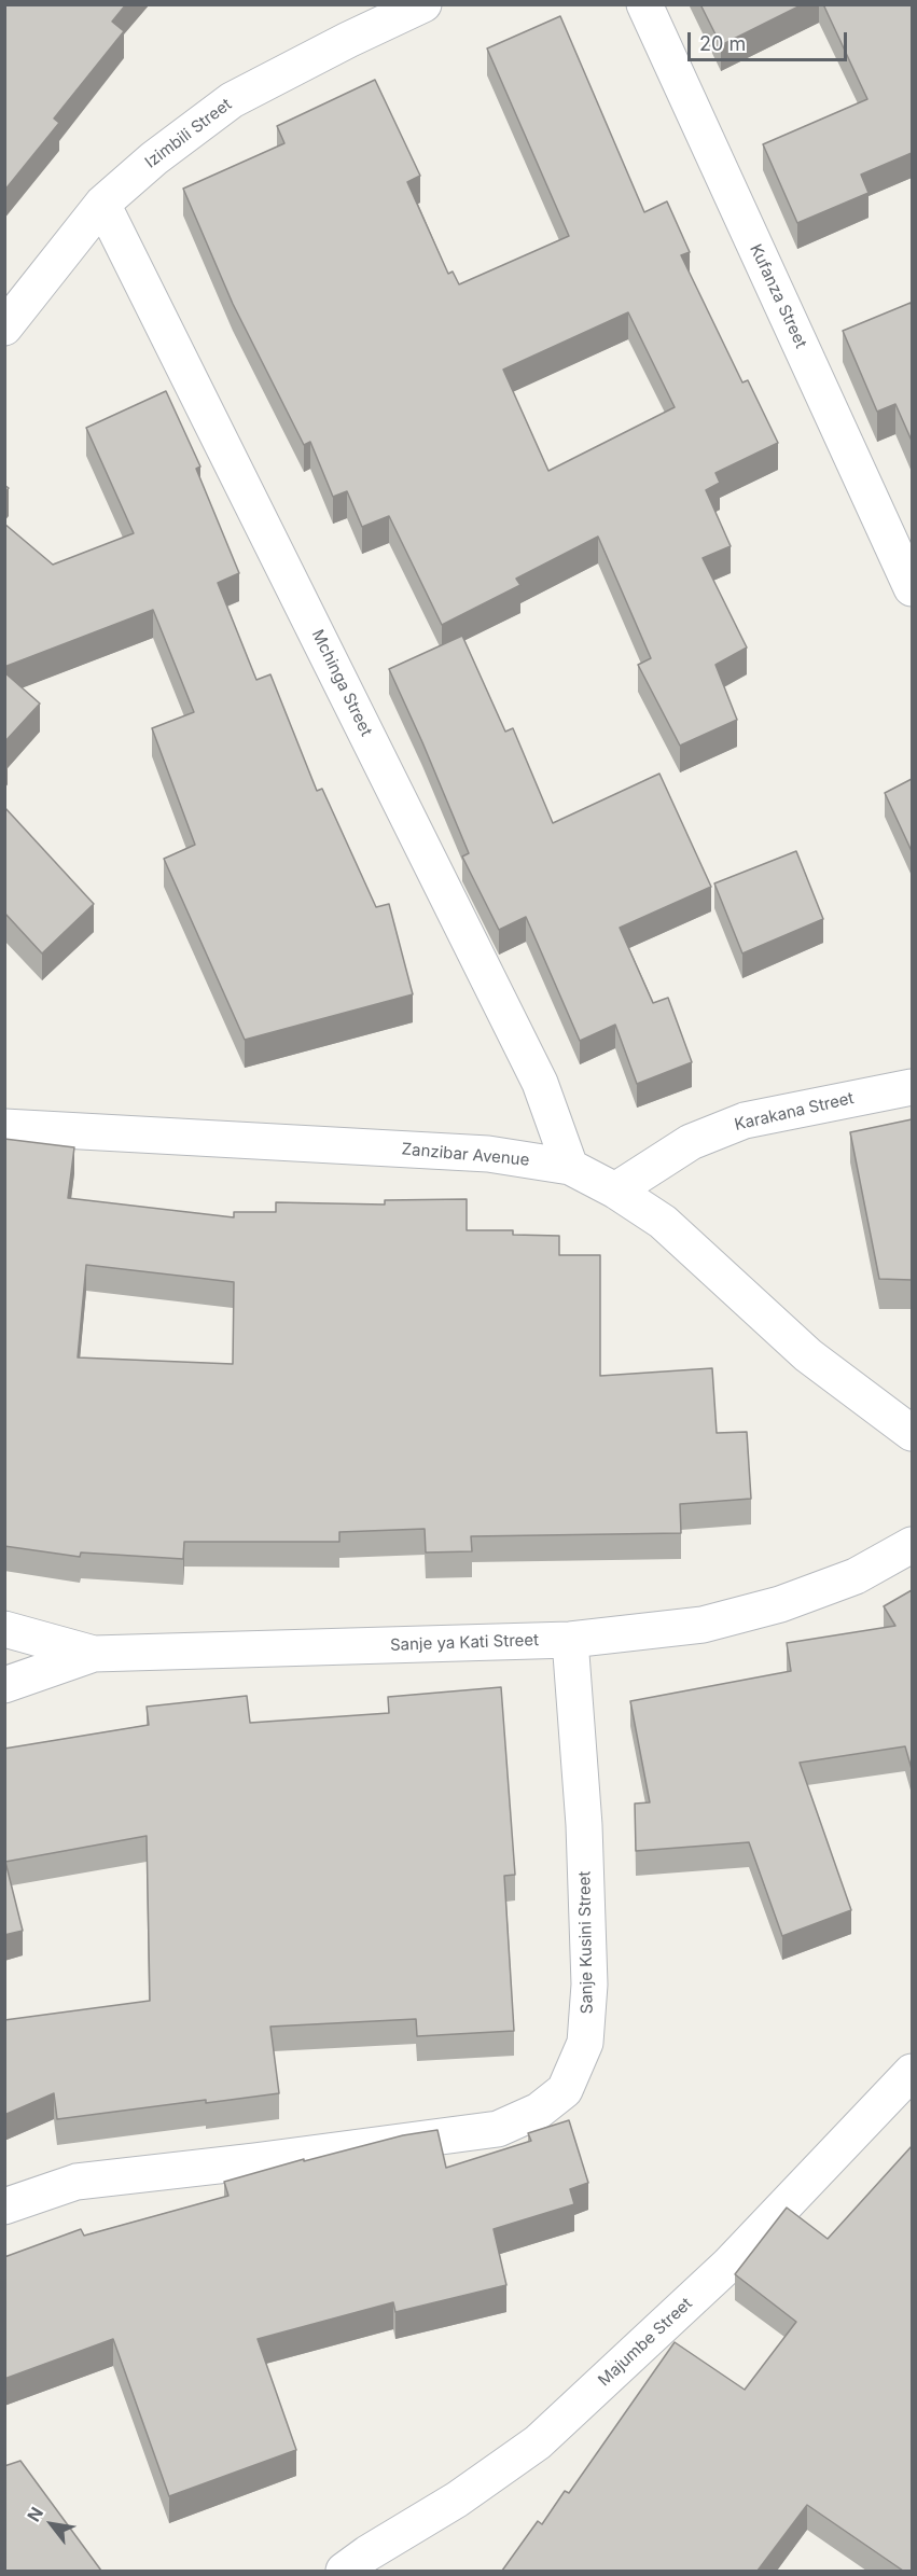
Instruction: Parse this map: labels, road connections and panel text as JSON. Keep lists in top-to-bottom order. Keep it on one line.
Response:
{"streets":{"street":["Izimbili Street","Kufanza Street","Mchinga Street","Karakana Street","Zanzibar Avenue","Sanje ya Kati Street","Sanje Kusini Street","Majumbe Street"]},"crossings":[["Izimbili Street","Mchinga Street"],["Mchinga Street","Zanzibar Avenue"],["Karakana Street","Zanzibar Avenue"],["Sanje ya Kati Street","Sanje Kusini Street"]],"scale_bar":"20 m","north":"top left"}
